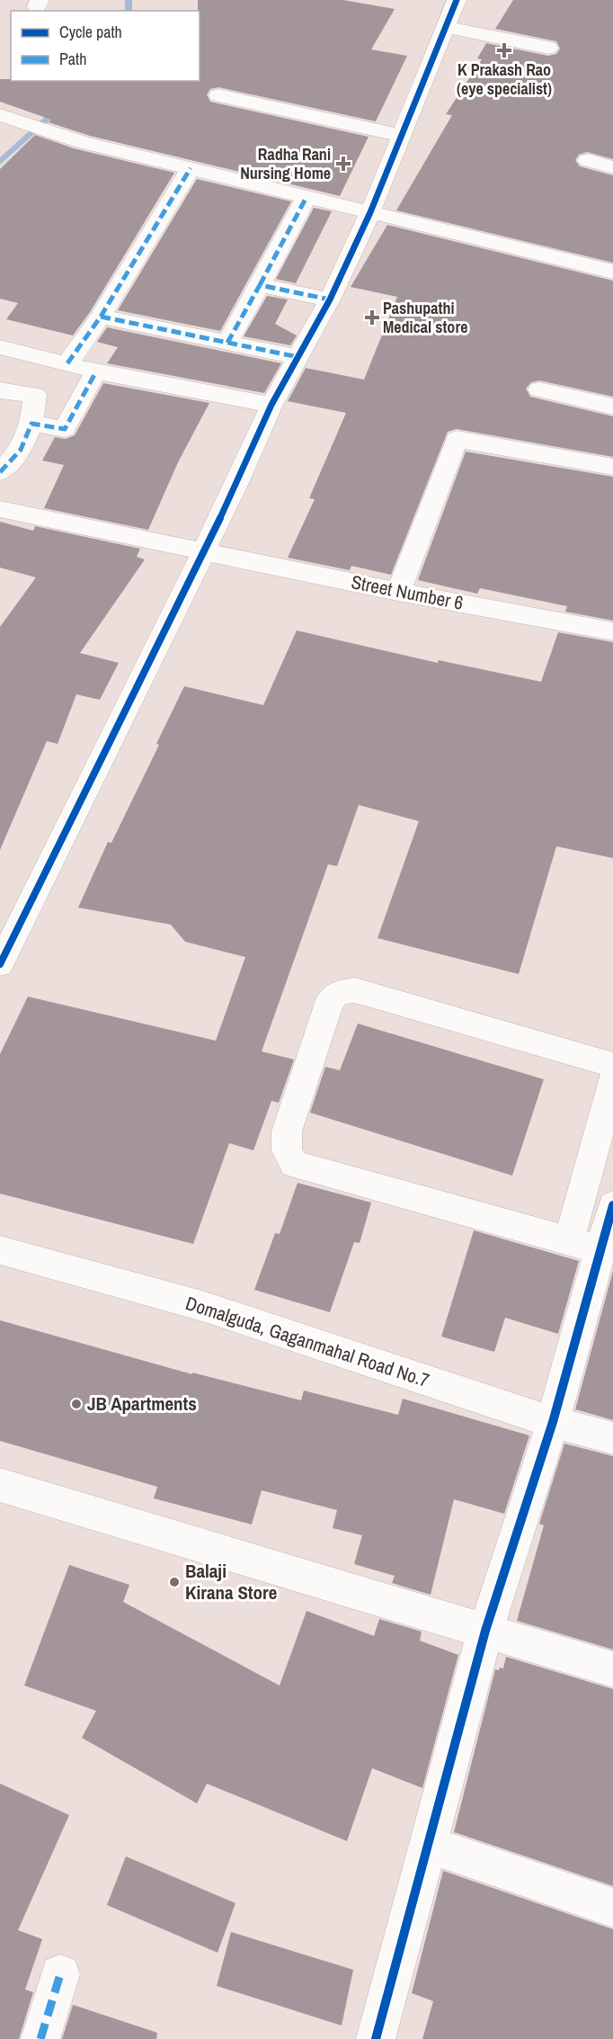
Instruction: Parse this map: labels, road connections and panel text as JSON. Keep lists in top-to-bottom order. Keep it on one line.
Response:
{"streets":{"street":["Street Number 6","Domalguda, Gaganmahal Road No.7"]},"places":{"health":["K Prakash Rao (eye specialist)","Radha Rani Nursing Home","Pashupathi Medical store"],"other":["JB Apartments","Balaji Kirana Store"]},"legend":["Cycle path","Path"]}
